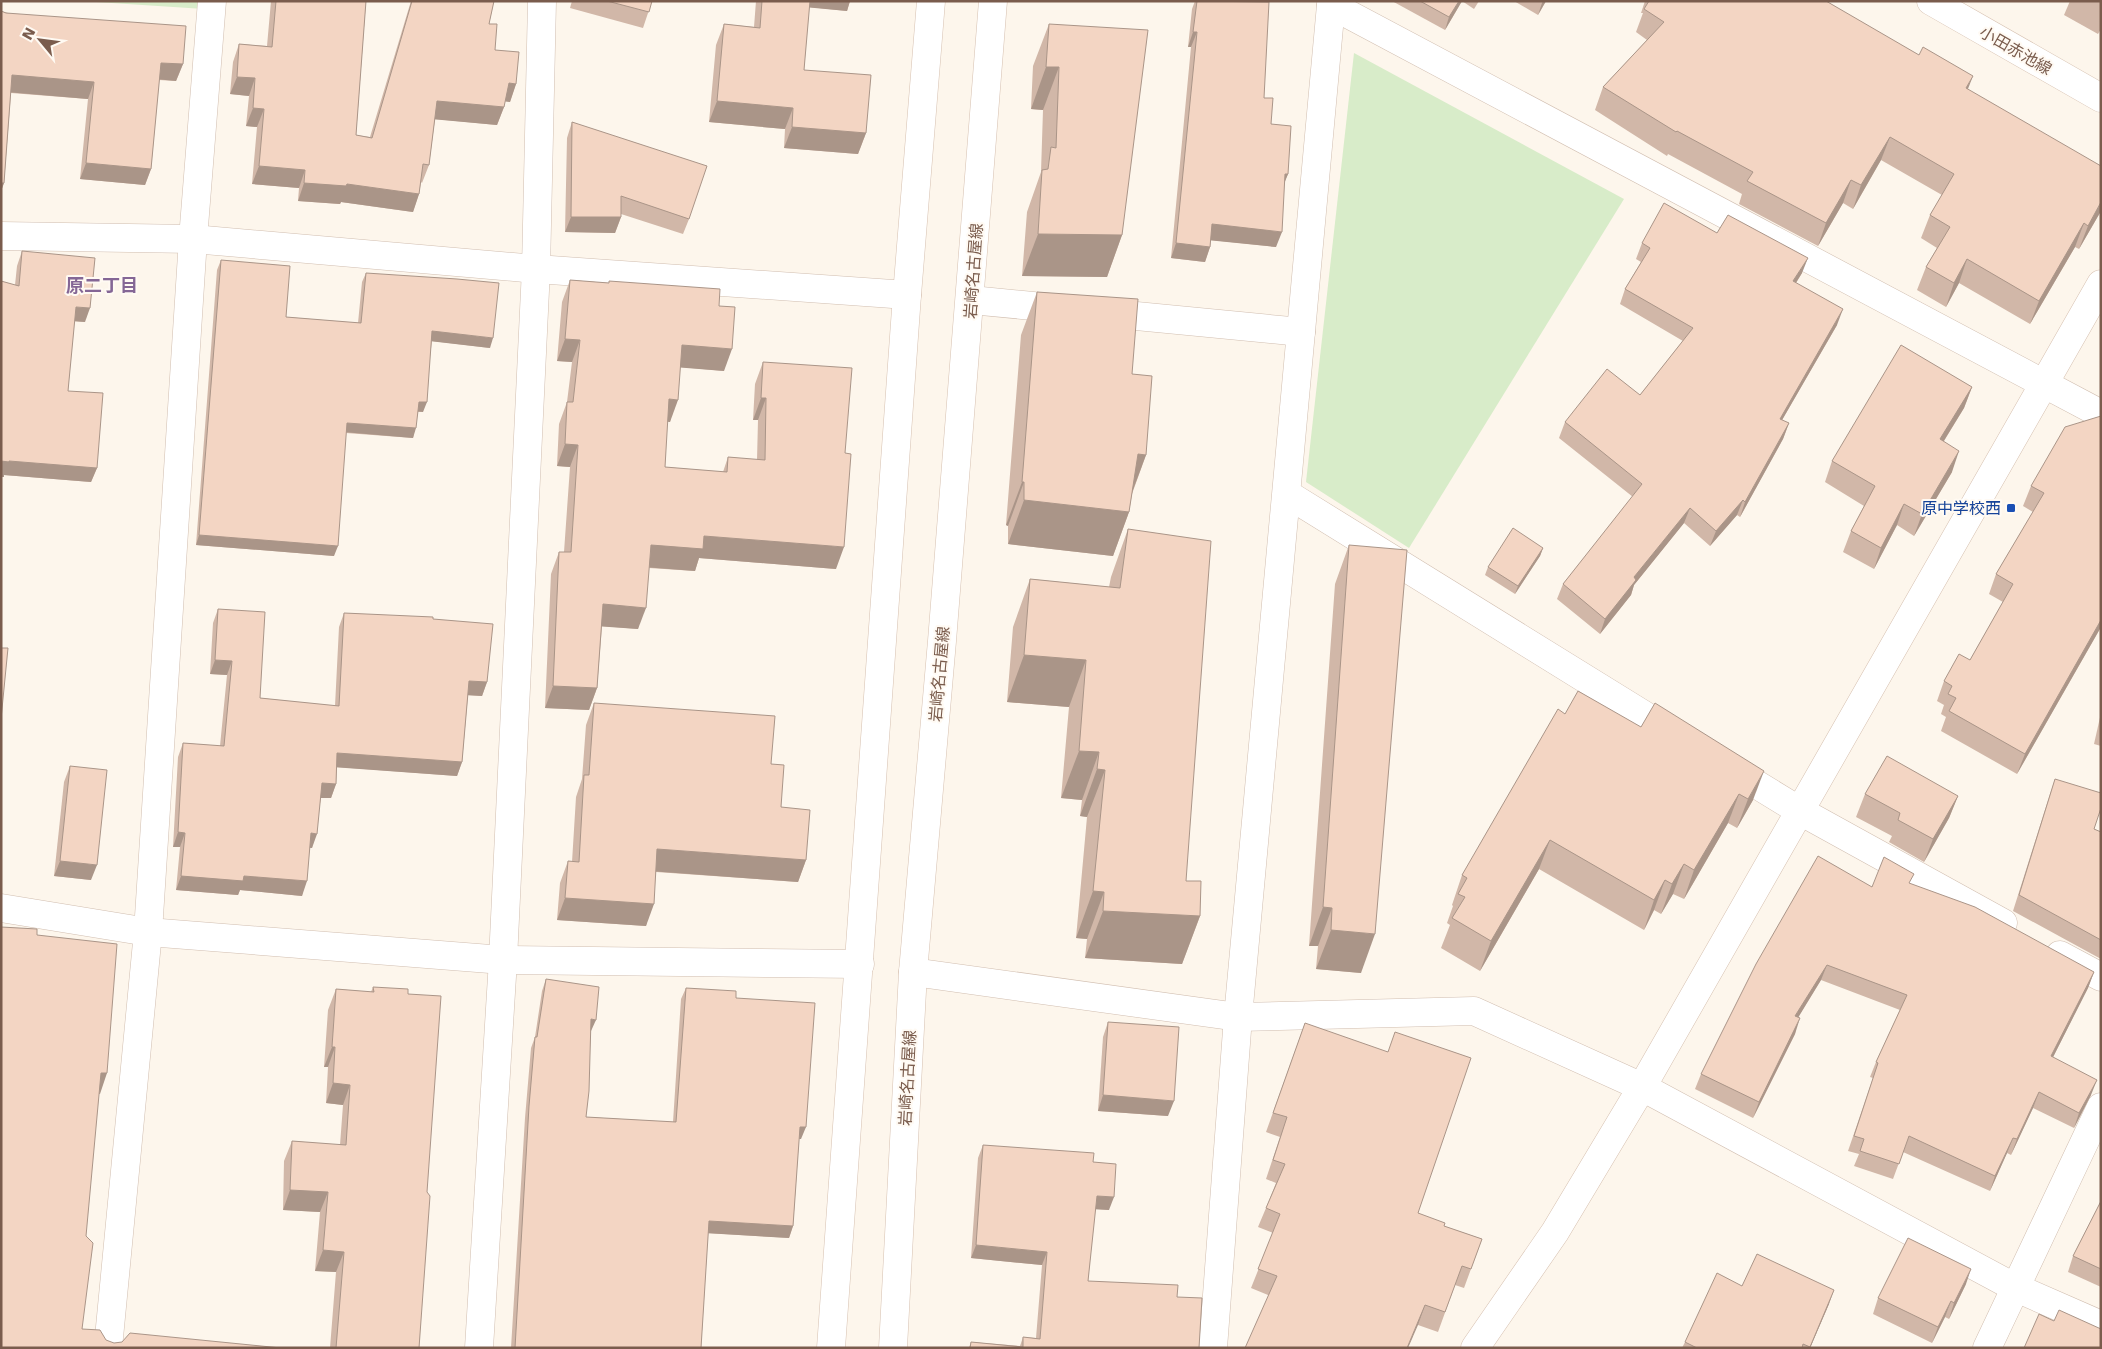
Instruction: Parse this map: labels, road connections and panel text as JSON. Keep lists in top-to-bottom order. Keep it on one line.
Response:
{"streets":{"street":["小田赤池線","岩崎名古屋線"]},"districts":["原二丁目"],"places":{"transit":["原中学校西"]},"north":"top left"}
